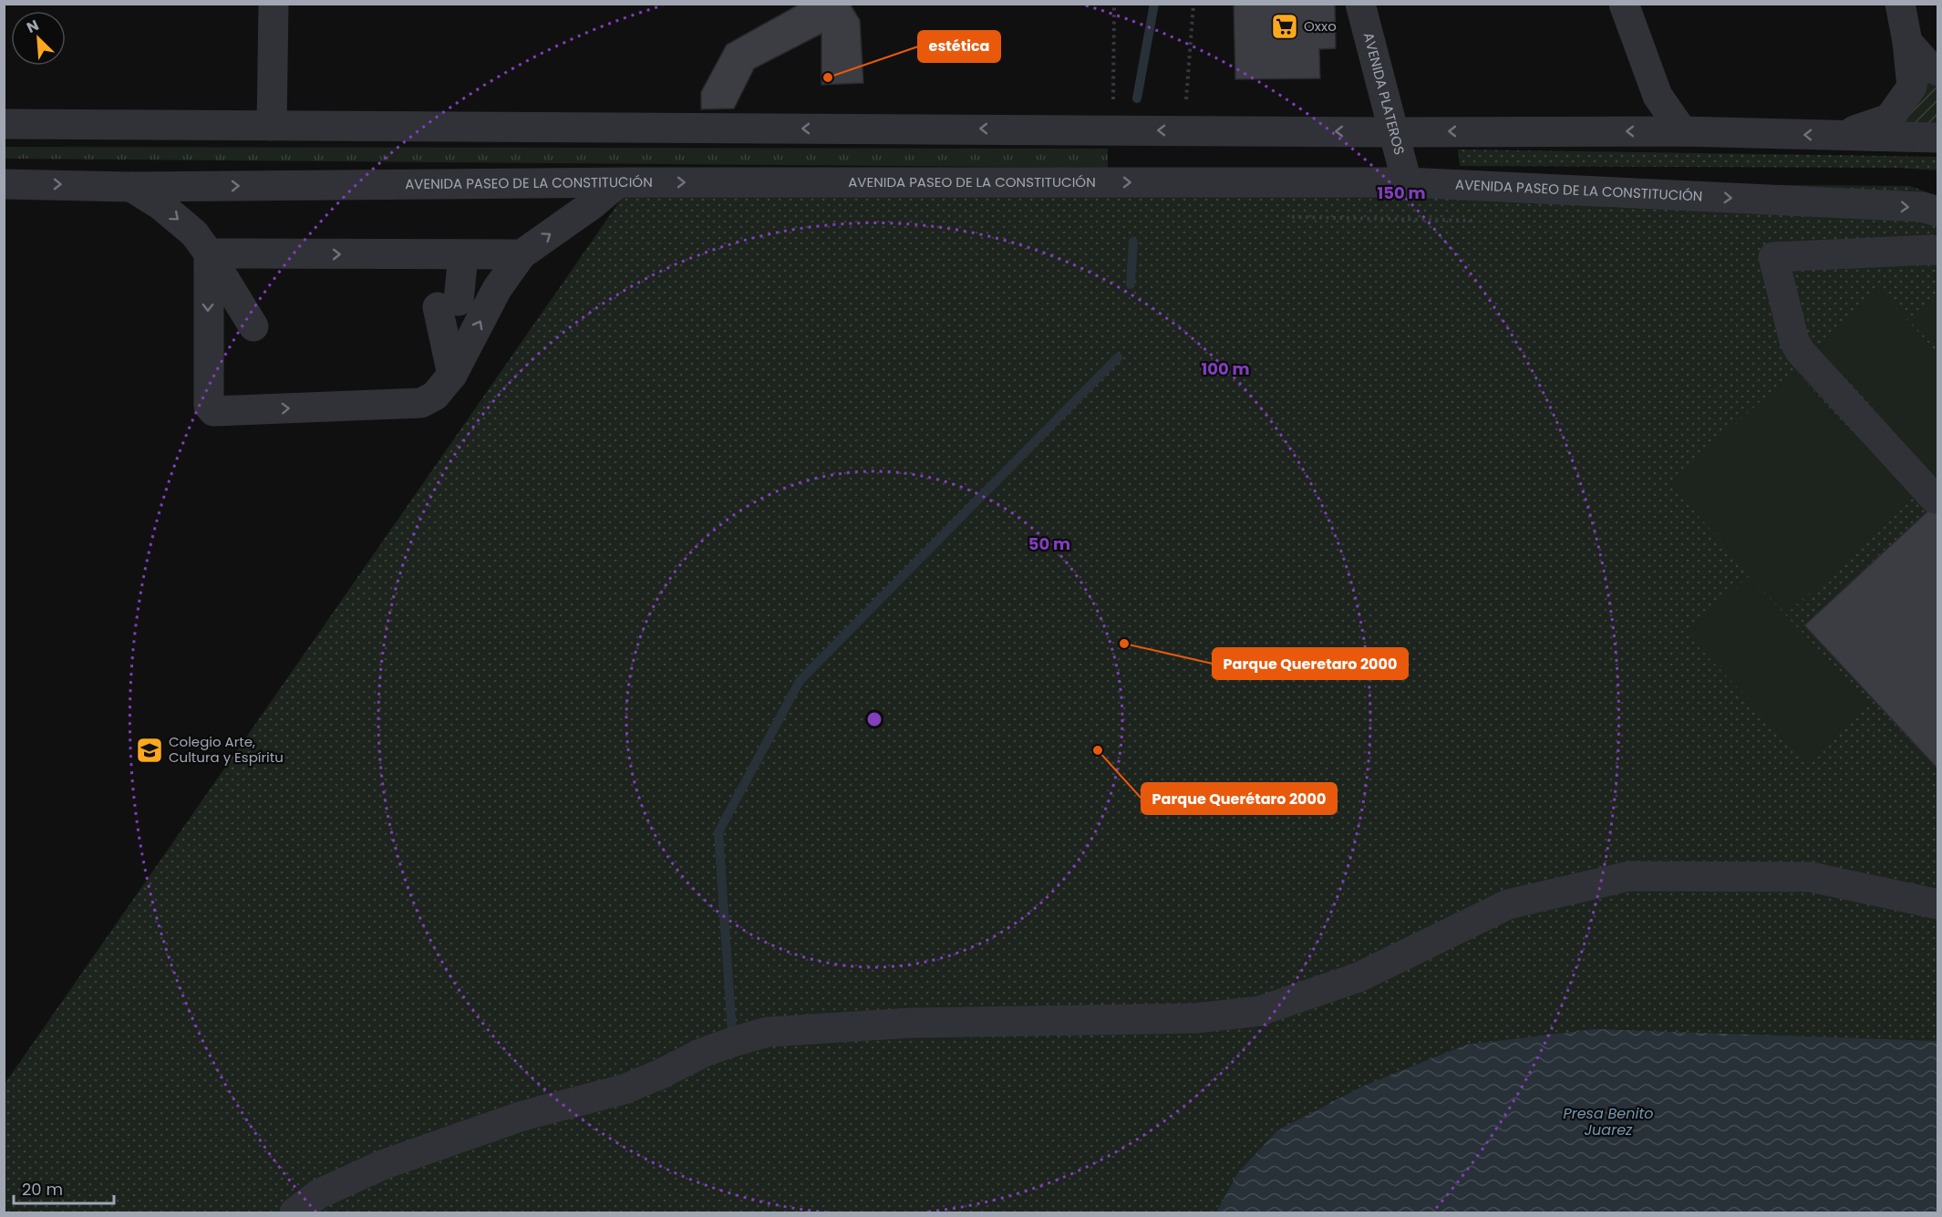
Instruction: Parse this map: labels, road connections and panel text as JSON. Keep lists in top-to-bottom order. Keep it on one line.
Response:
{"streets":{"street":["AVENIDA PLATEROS","AVENIDA PASEO DE LA CONSTITUCIÓN"]},"crossings":[["AVENIDA PLATEROS","AVENIDA PASEO DE LA CONSTITUCIÓN"]],"water":["Presa Benito Juarez"],"places":{"supermarket":["Oxxo"],"other":["estética","Parque Queretaro 2000","Parque Querétaro 2000"],"school or university":["Colegio Arte, Cultura y Espíritu"]},"scale_bar":"20 m","north":"top left","rings":["150 m","100 m","50 m"]}
